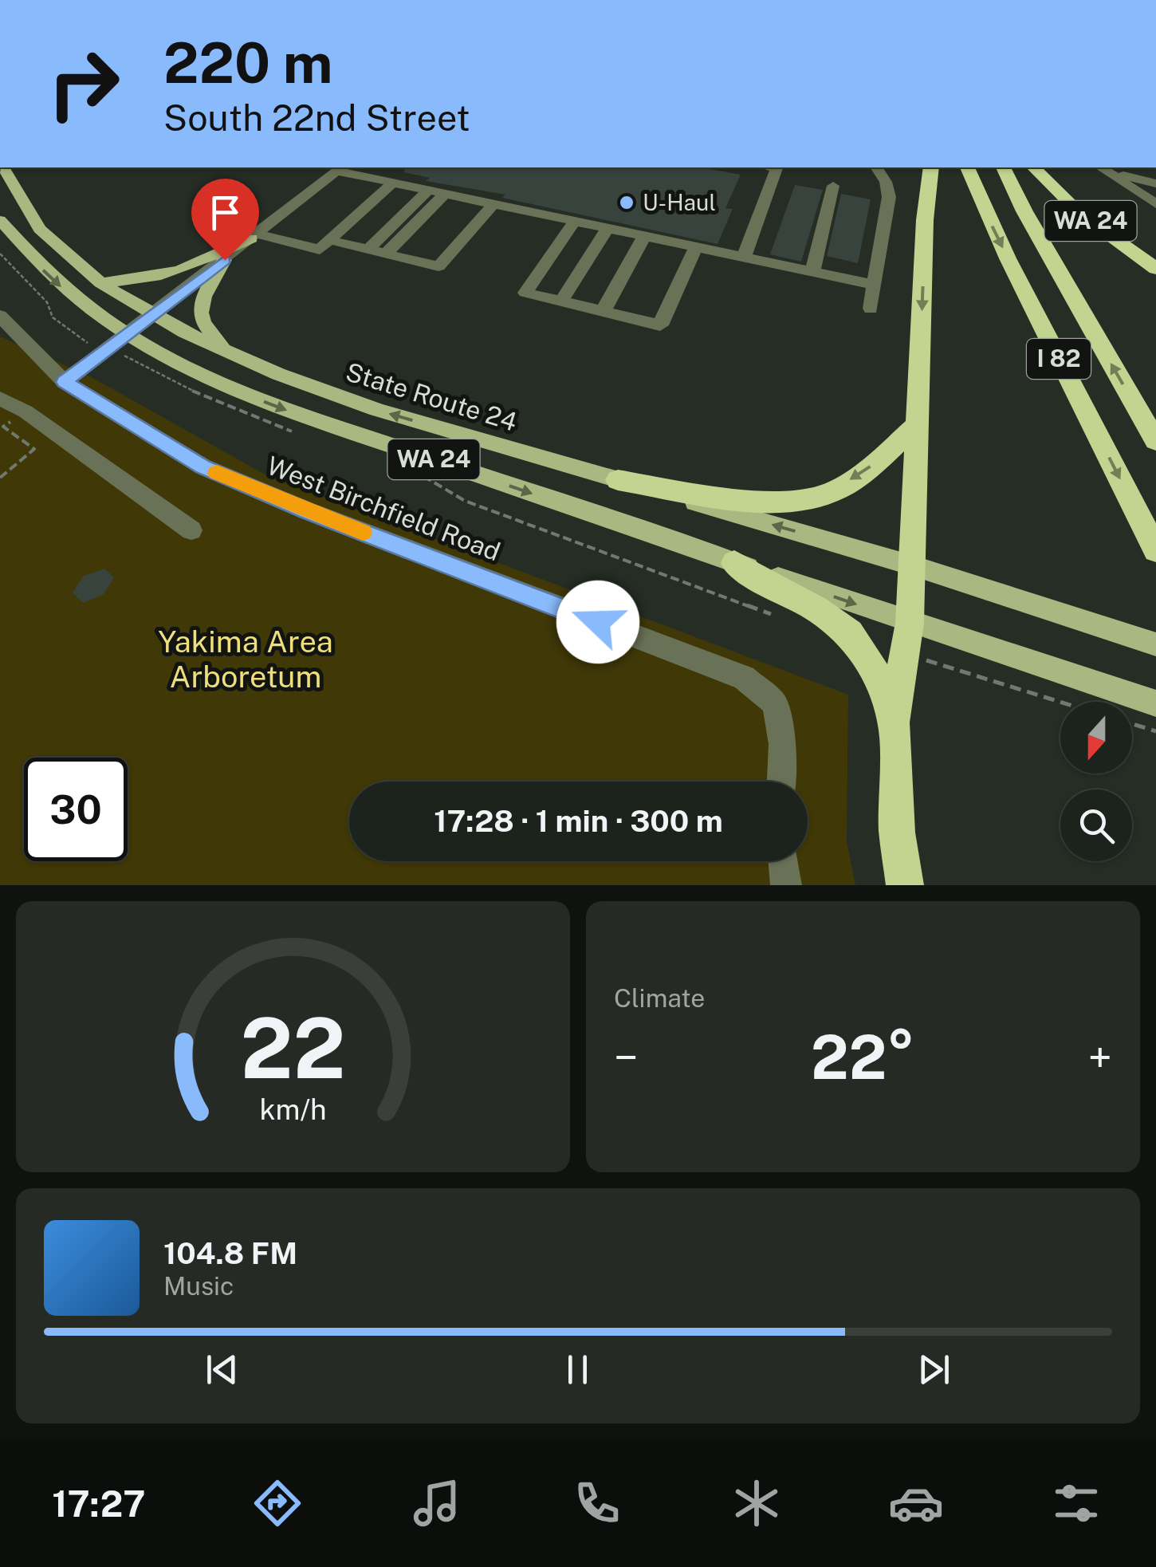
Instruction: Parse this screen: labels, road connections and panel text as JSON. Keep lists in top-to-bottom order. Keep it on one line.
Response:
{"streets":{"highway":["WA 24","I 82"],"main road":["State Route 24"],"street":["West Birchfield Road"]},"crossings":[["WA 24","State Route 24"]],"parks":["Yakima Area Arboretum"],"places":["U-Haul"],"north":"bottom","page":{"turn":["220 m","South 22nd Street"],"limit":"30","trip":"17:28 · 1 min · 300 m","tile":"Climate","heat":["−","22°","+"],"song":["104.8 FM","Music"],"tabs":"17:27","gauge":["22","km/h"]}}
